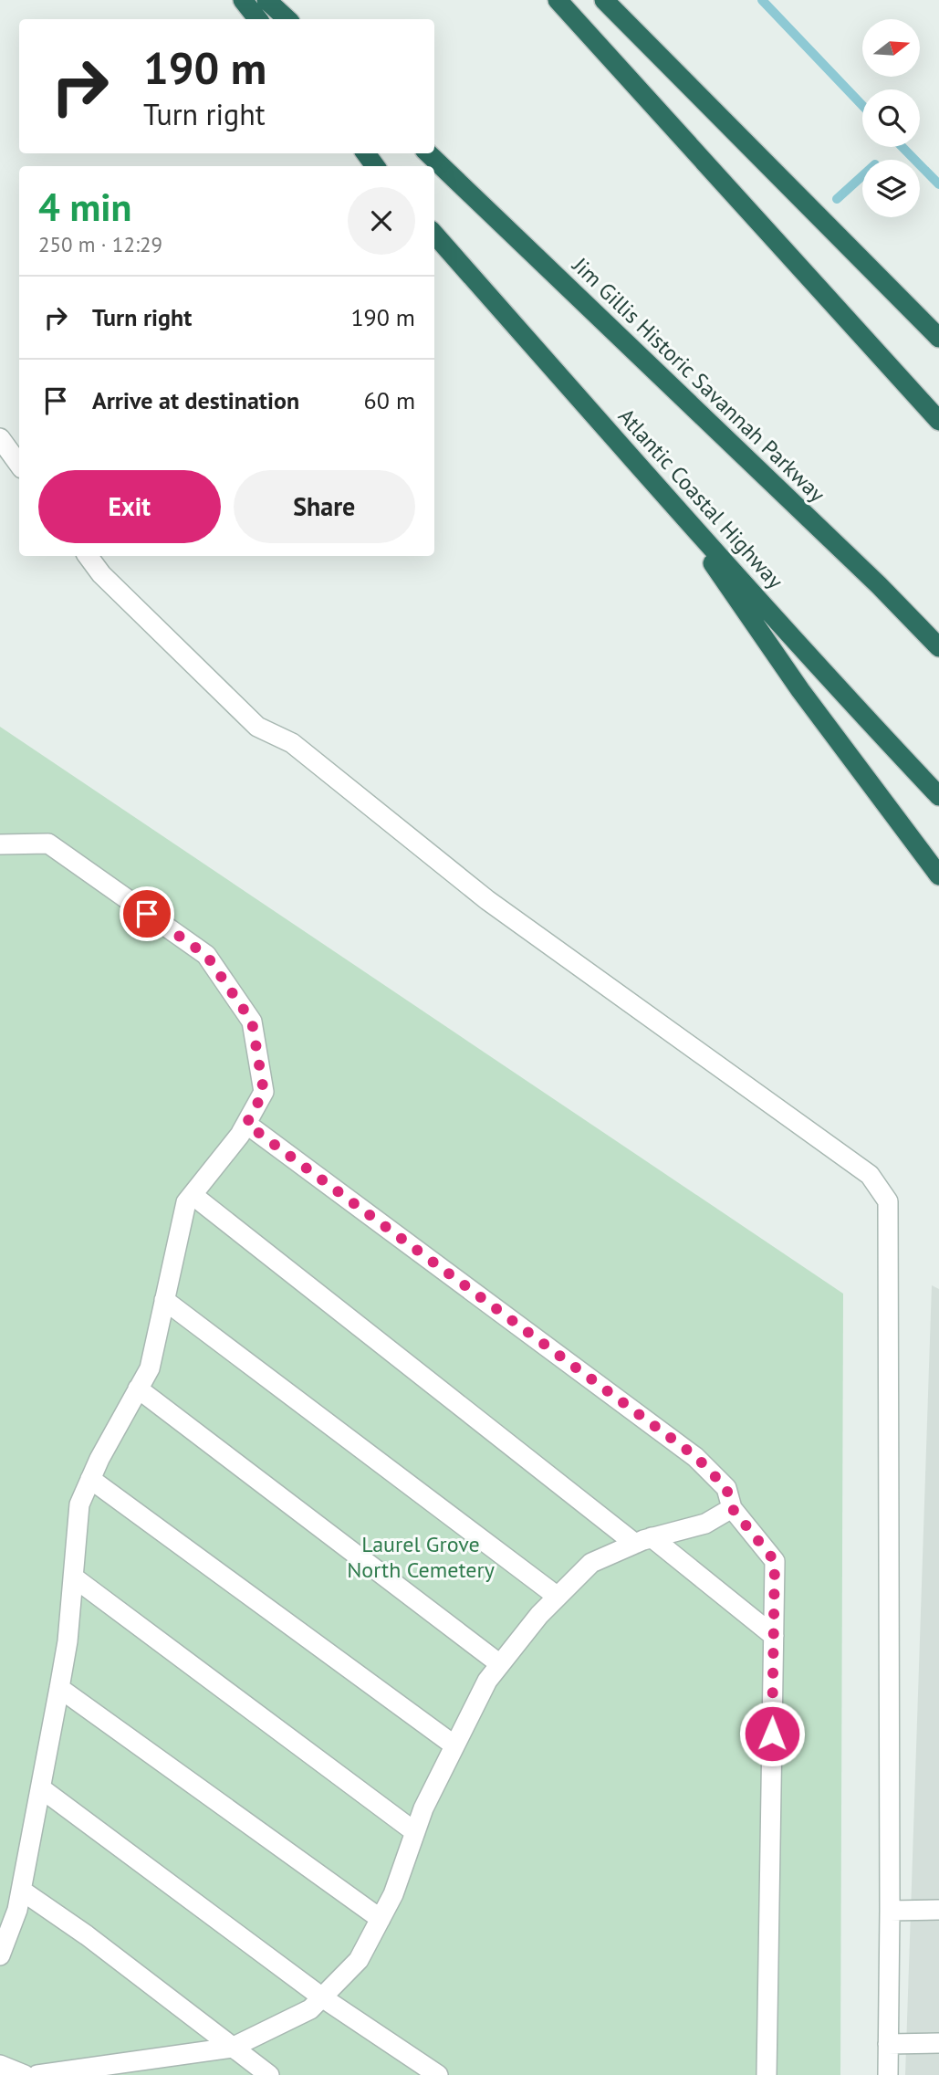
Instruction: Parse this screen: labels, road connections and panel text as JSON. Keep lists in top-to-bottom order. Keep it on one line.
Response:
{"streets":{"highway":["Jim Gillis Historic Savannah Parkway","Atlantic Coastal Highway"]},"parks":["Laurel Grove North Cemetery"],"north":"right","page":{"turn":["190 m","Turn right"],"heading":["4 min","250 m · 12:29"],"list":[{"name":"Turn right","value":"190 m"},{"name":"Arrive at destination","value":"60 m"}],"buttons":["Exit","Share"]}}
